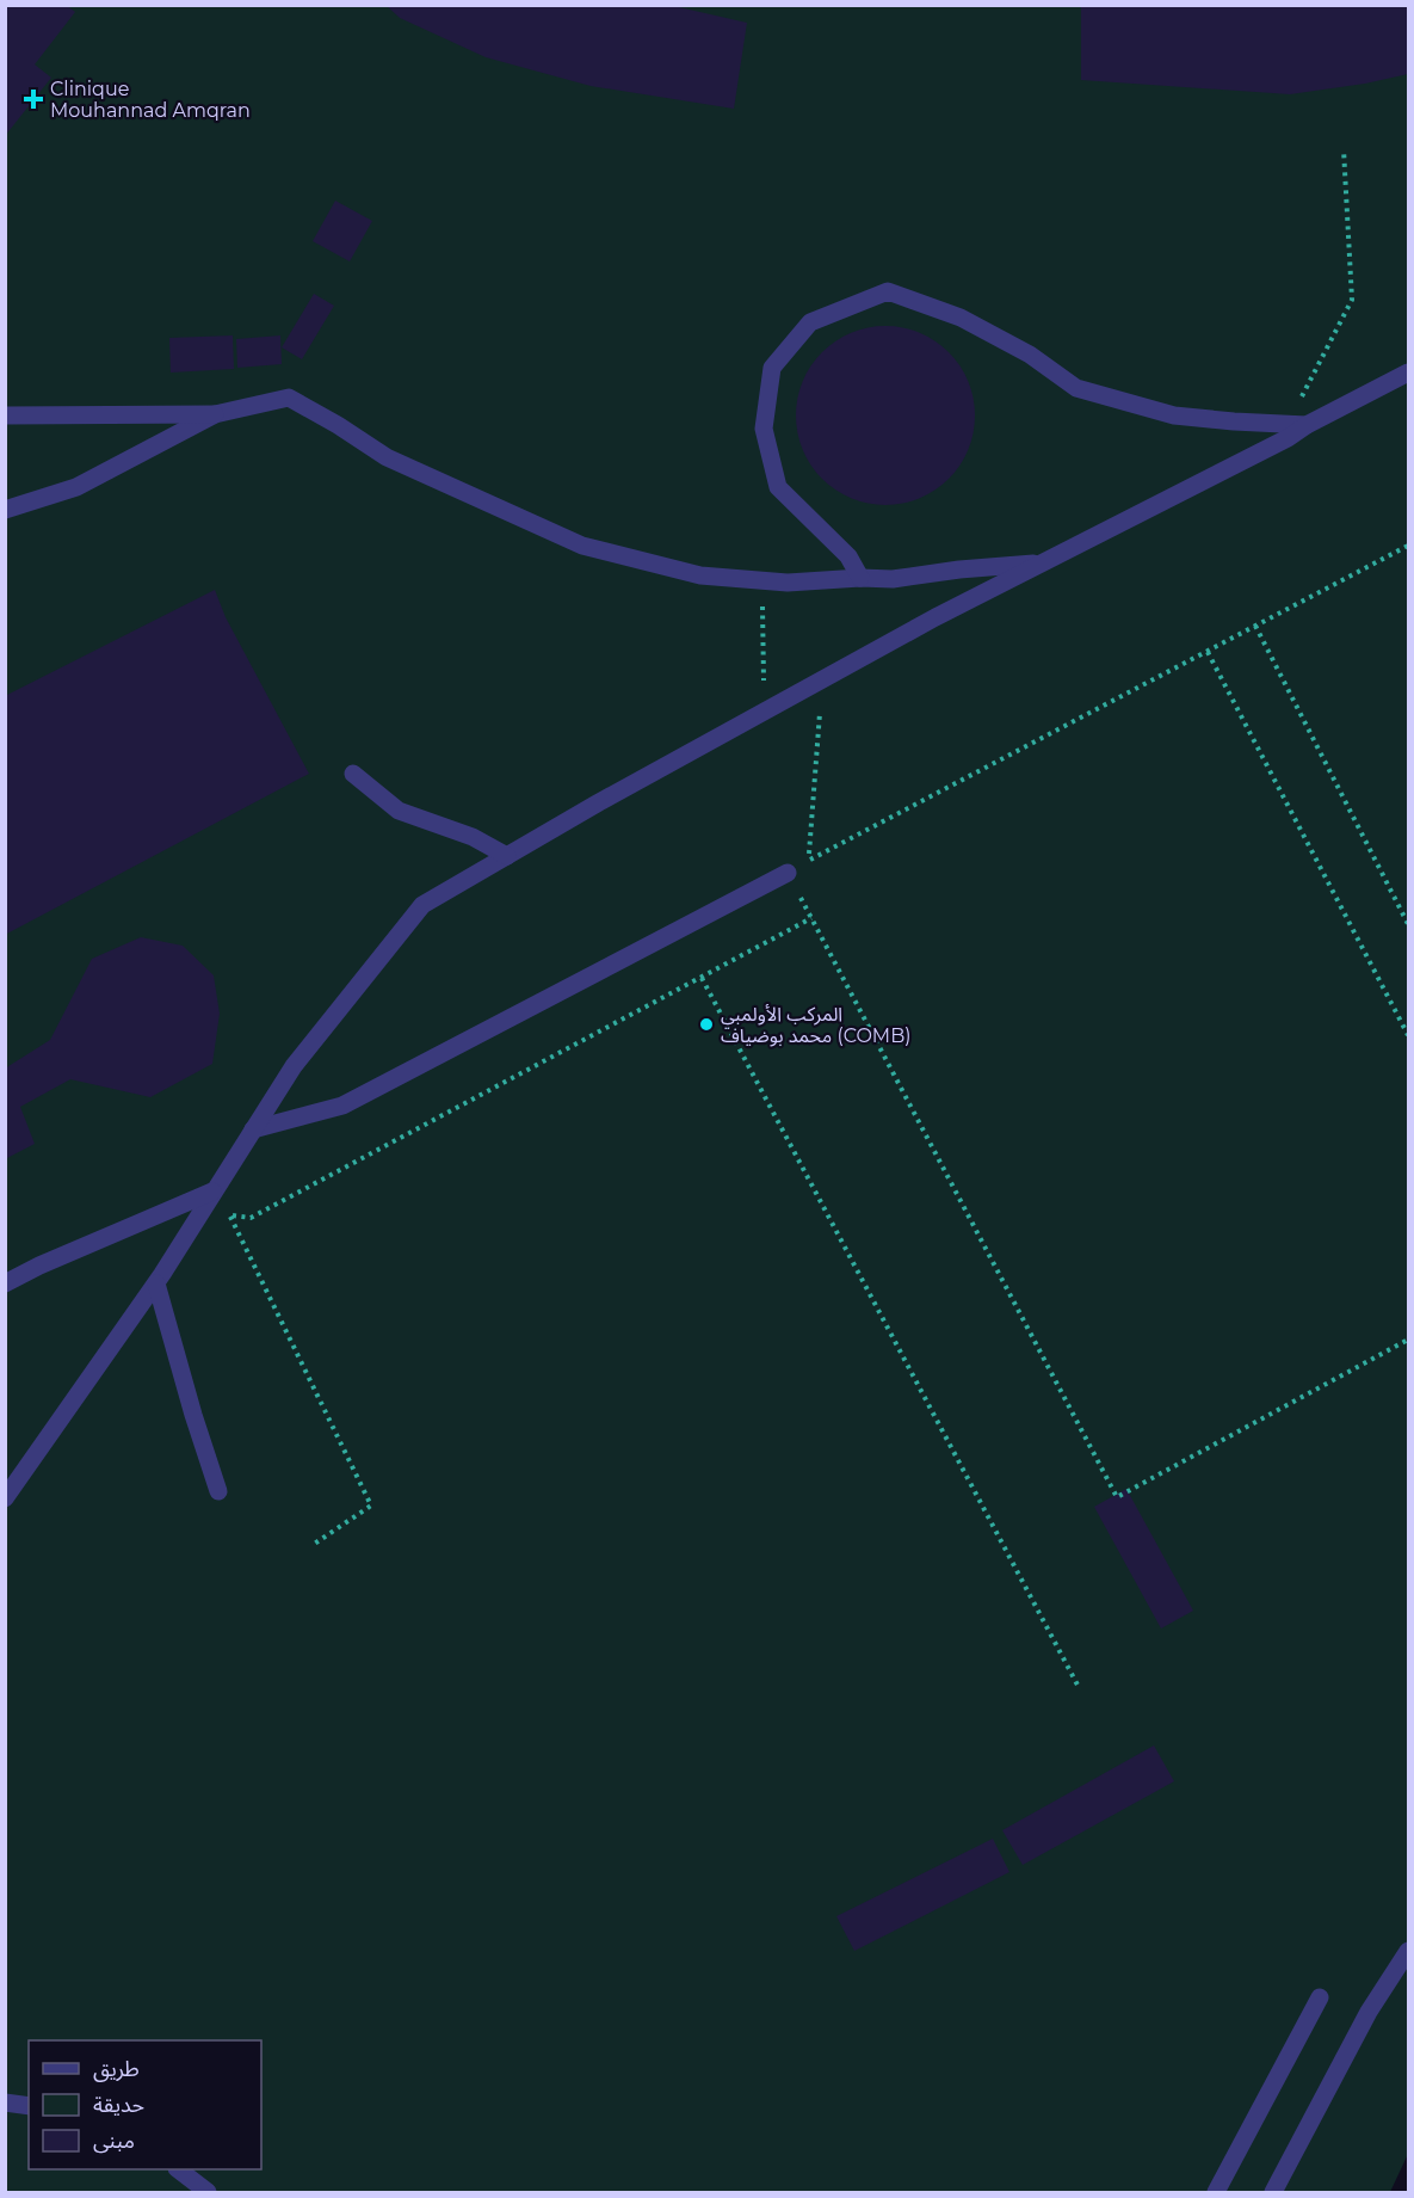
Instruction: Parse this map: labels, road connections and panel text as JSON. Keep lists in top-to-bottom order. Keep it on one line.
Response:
{"places":{"health":["Clinique Mouhannad Amqran"],"other":["المركب الأولمبي محمد بوضياف (COMB)"]},"legend":["طريق","حديقة","مبنى"]}
